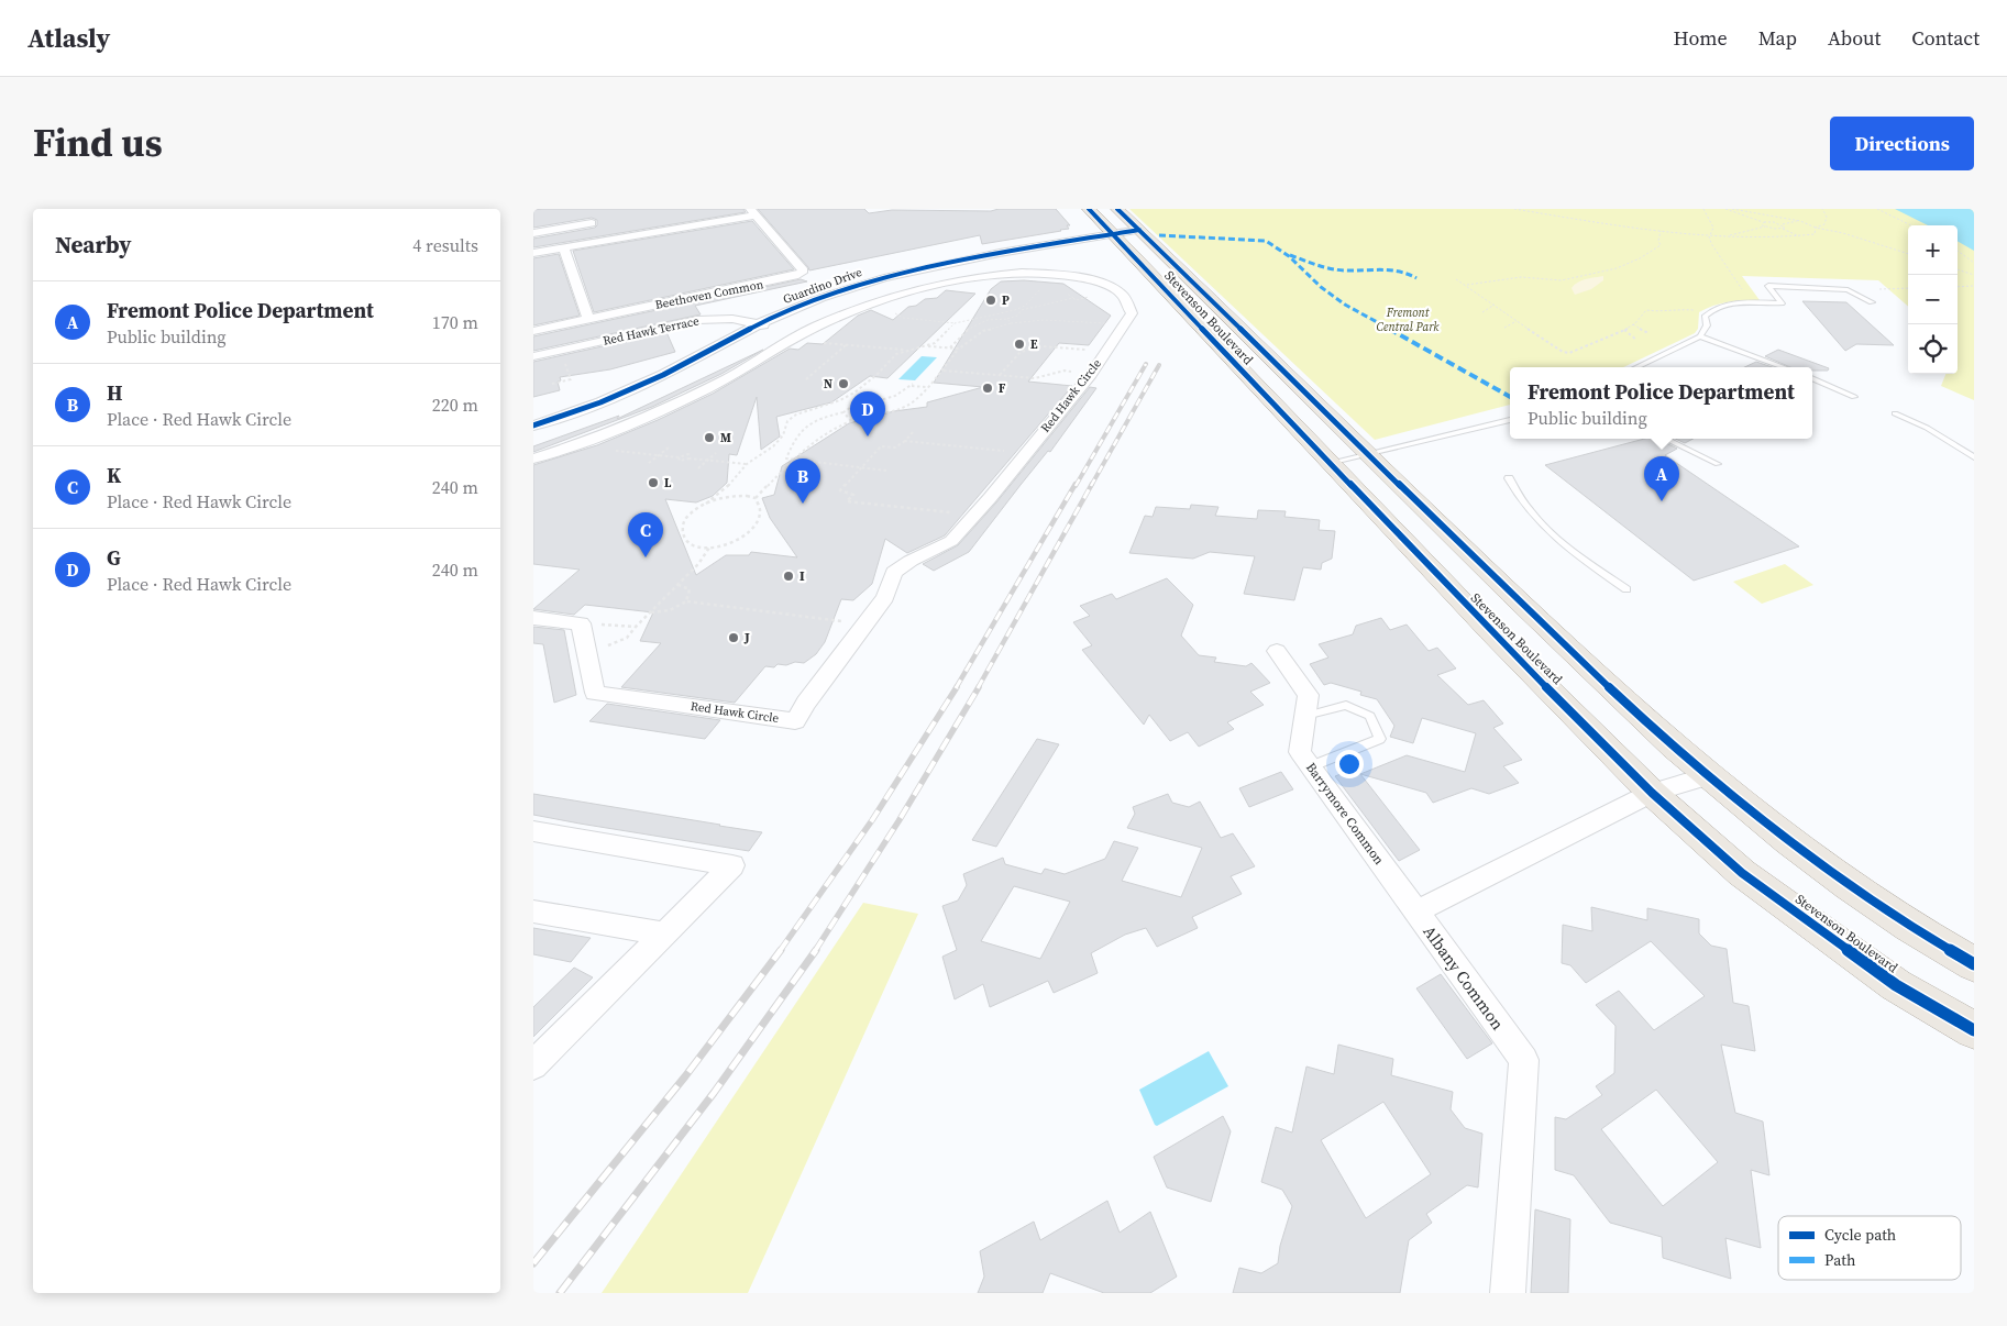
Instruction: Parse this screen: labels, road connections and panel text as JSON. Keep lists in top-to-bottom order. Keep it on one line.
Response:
{"streets":{"main road":["Stevenson Boulevard"],"street":["Guardino Drive","Beethoven Common","Red Hawk Terrace","Red Hawk Circle","Barrymore Common","Albany Common"]},"crossings":[["Guardino Drive","Stevenson Boulevard"],["Guardino Drive","Red Hawk Terrace"],["Stevenson Boulevard","Albany Common"],["Barrymore Common","Albany Common"]],"parks":["Fremont Central Park"],"places":["P","E","N","F","M","L","I","J"],"legend":["Cycle path","Path"],"page":{"header":"Atlasly","nav":["Home","Map","About","Contact"],"title":"Find us","buttons":"Directions","heading":["Nearby","4 results"],"map_buttons":["+","−"],"list":[{"mark":"A","name":"Fremont Police Department","note":"Public building","value":"170 m"},{"mark":"B","name":"H","note":"Place · Red Hawk Circle","value":"220 m"},{"mark":"C","name":"K","note":"Place · Red Hawk Circle","value":"240 m"},{"mark":"D","name":"G","note":"Place · Red Hawk Circle","value":"240 m"}],"popup":["Fremont Police Department","Public building"],"pins":["D","A","B","C"]}}
